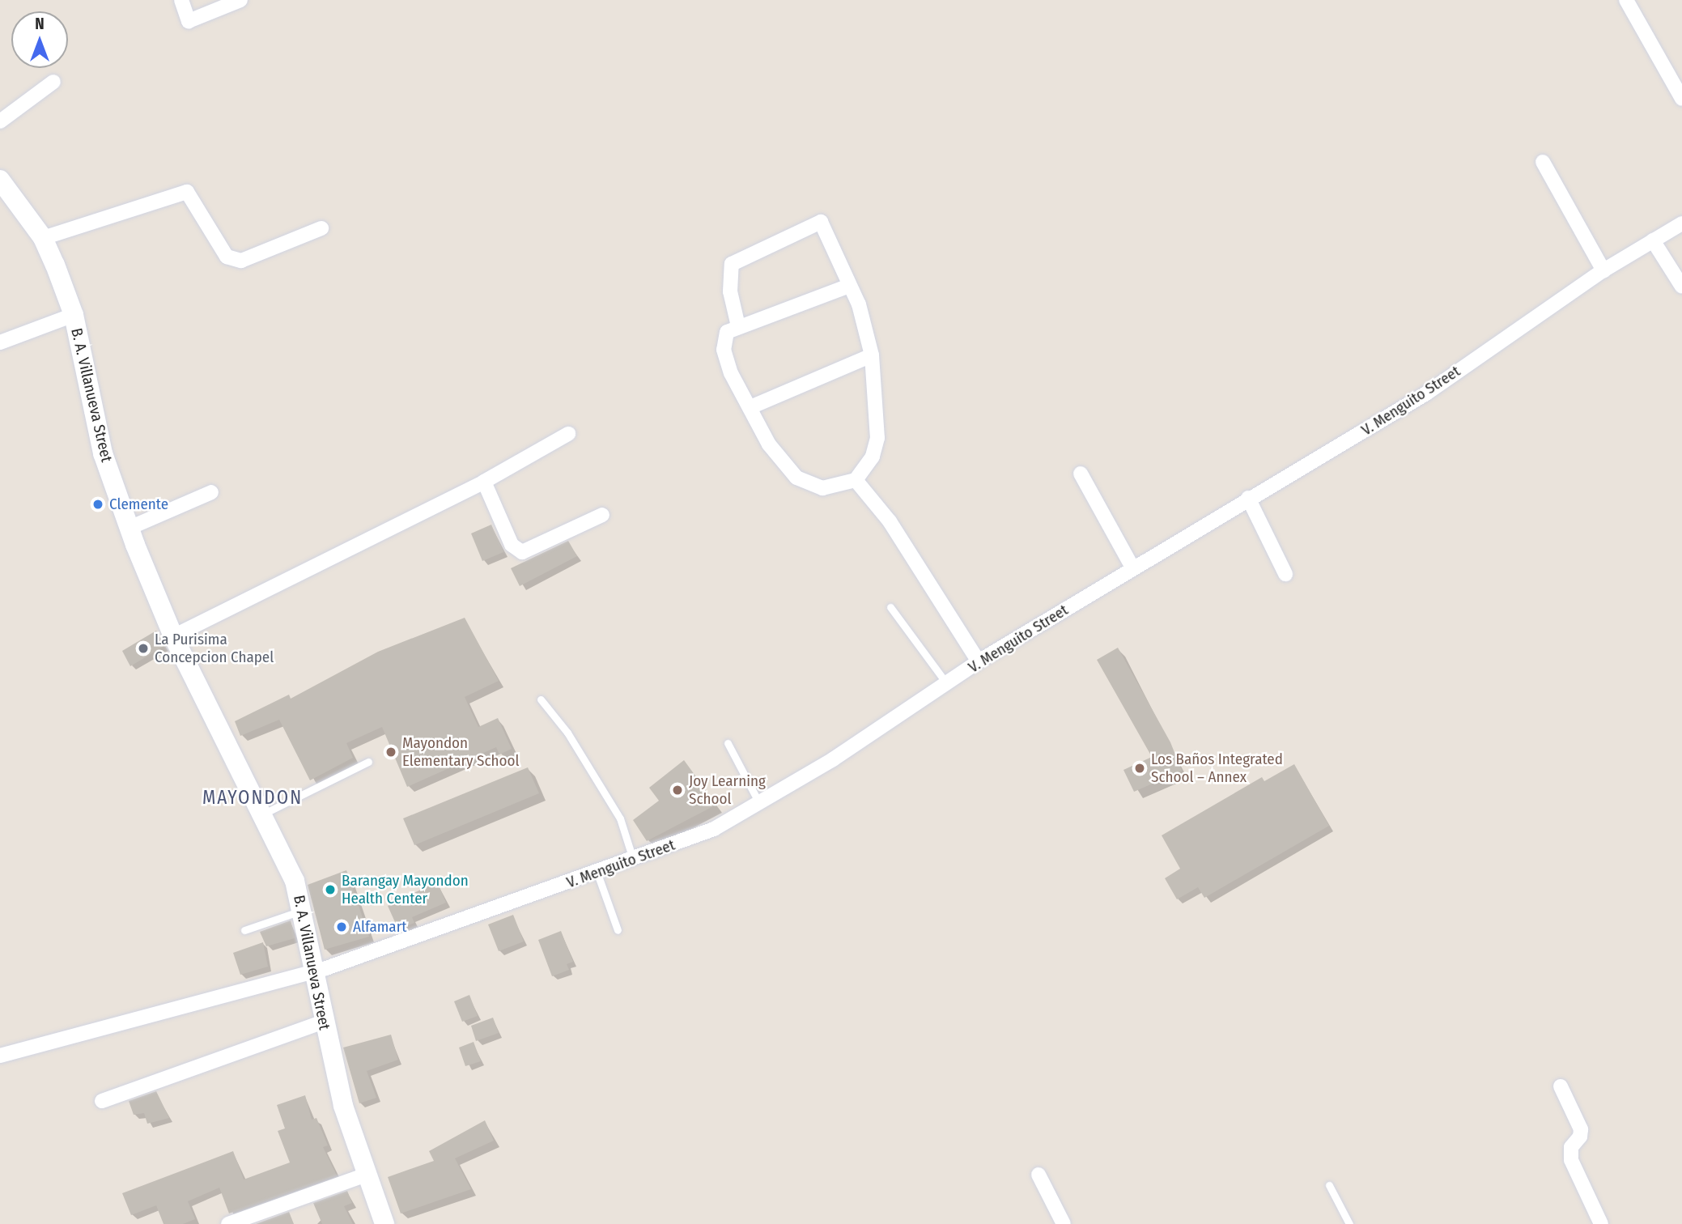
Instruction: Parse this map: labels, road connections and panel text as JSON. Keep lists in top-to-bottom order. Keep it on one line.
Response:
{"streets":{"street":["B. A. Villanueva Street","V. Menguito Street"]},"crossings":[["B. A. Villanueva Street","V. Menguito Street"]],"districts":["MAYONDON"],"places":["Clemente","La Purisima Concepcion Chapel","Mayondon Elementary School","Los Baños Integrated School – Annex","Joy Learning School","Barangay Mayondon Health Center","Alfamart"],"north":"top"}
